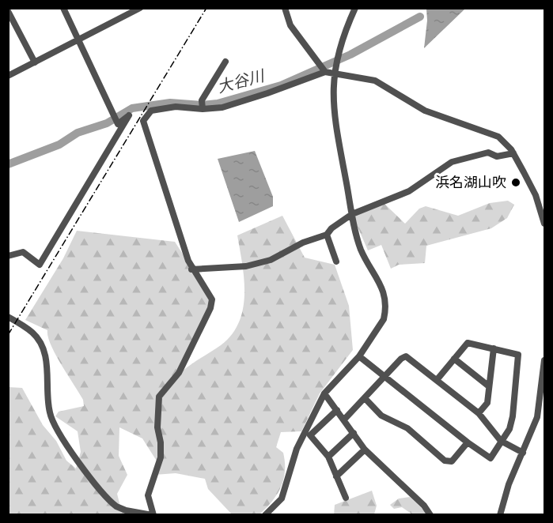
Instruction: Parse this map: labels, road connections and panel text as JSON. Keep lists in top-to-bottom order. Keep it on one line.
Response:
{"water":["大谷川"],"places":["浜名湖山吹"]}
